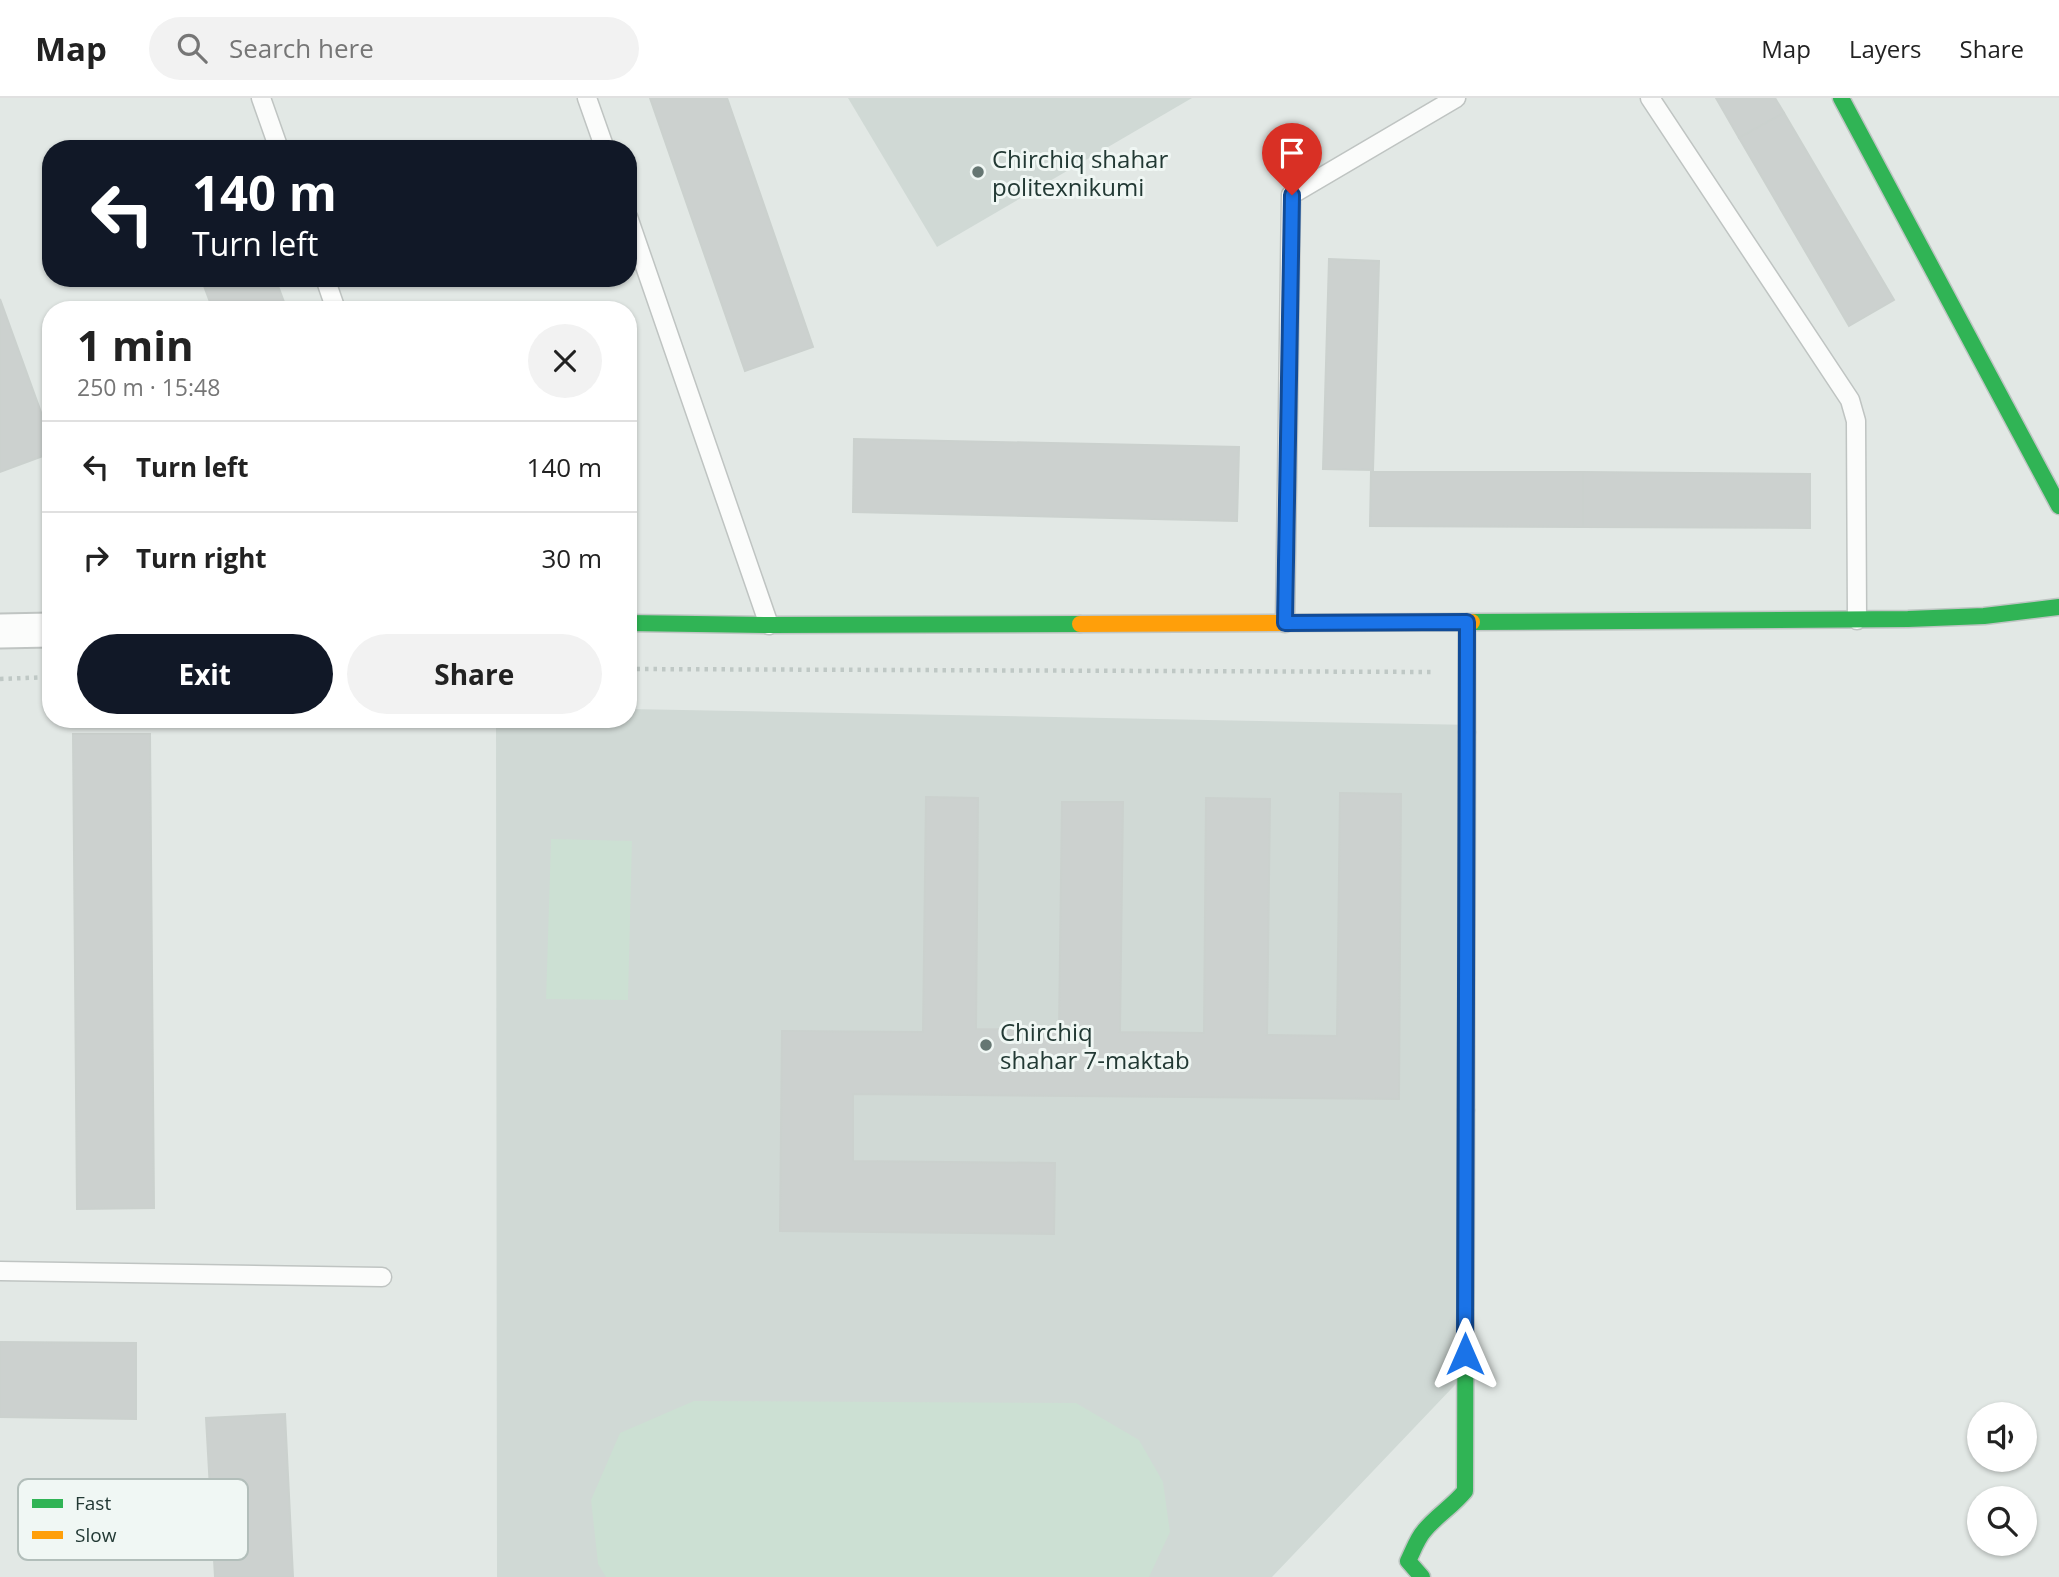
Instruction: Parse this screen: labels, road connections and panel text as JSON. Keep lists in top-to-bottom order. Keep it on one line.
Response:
{"places":["Chirchiq shahar politexnikumi","Chirchiq shahar 7-maktab"],"legend":["Fast","Slow"],"page":{"header":"Map","search":"Search here","nav":["Map","Layers","Share"],"turn":["140 m","Turn left"],"heading":["1 min","250 m · 15:48"],"list":[{"name":"Turn left","value":"140 m"},{"name":"Turn right","value":"30 m"}],"buttons":["Exit","Share"]}}
